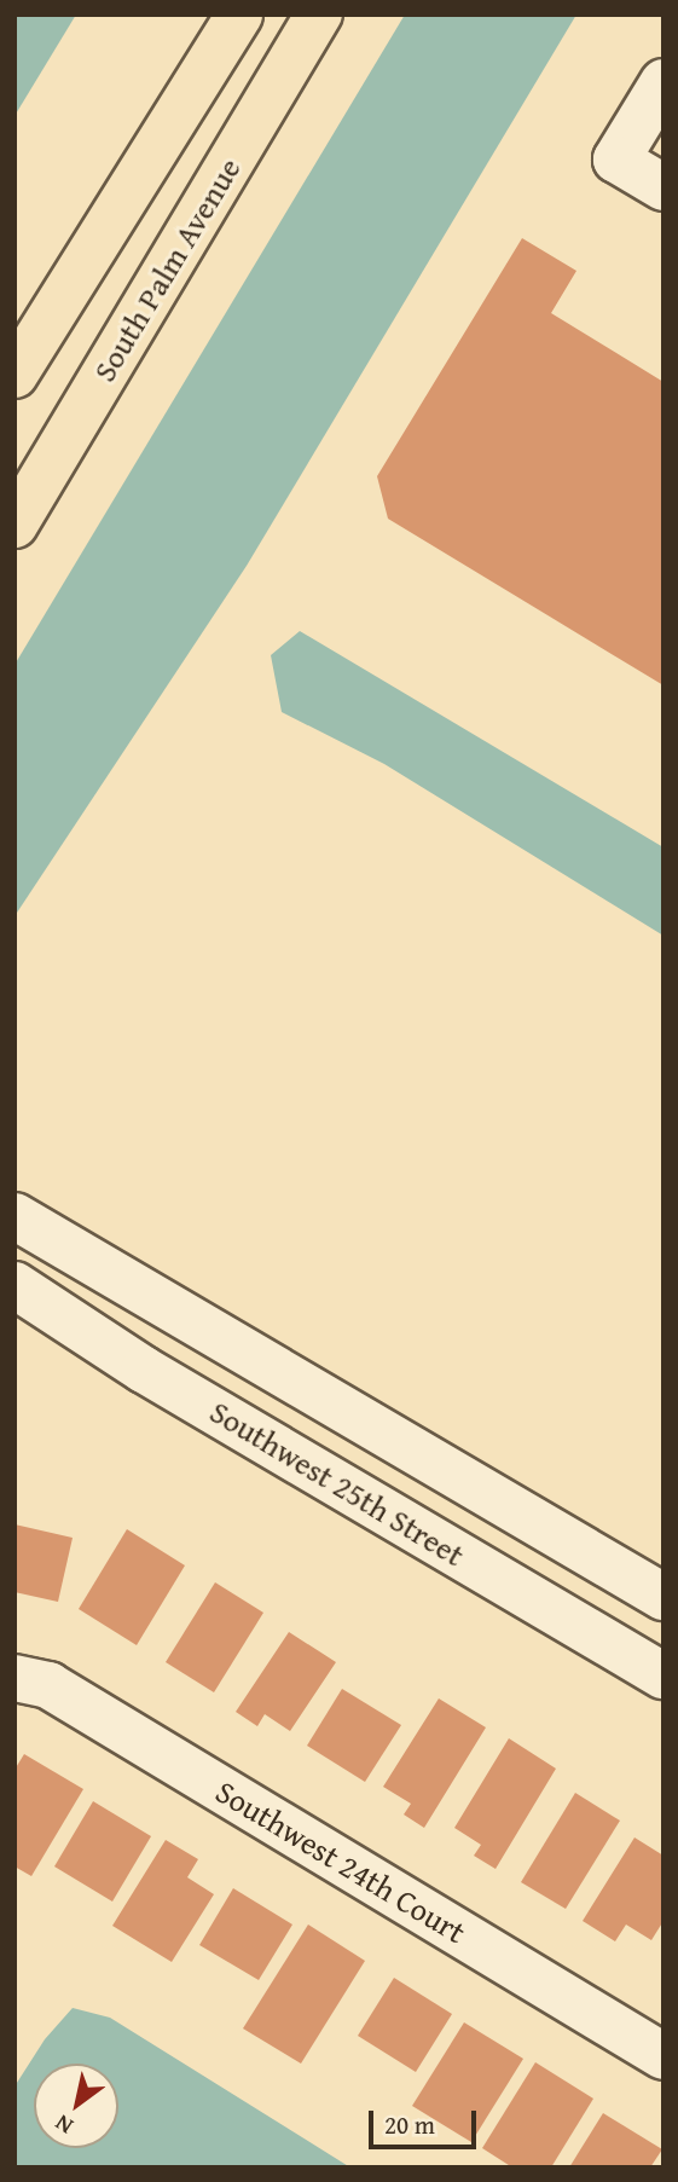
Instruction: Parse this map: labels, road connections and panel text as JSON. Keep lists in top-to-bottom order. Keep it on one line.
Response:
{"streets":{"main road":["South Palm Avenue"],"street":["Southwest 25th Street","Southwest 24th Court"]},"scale_bar":"20 m","north":"bottom left"}
